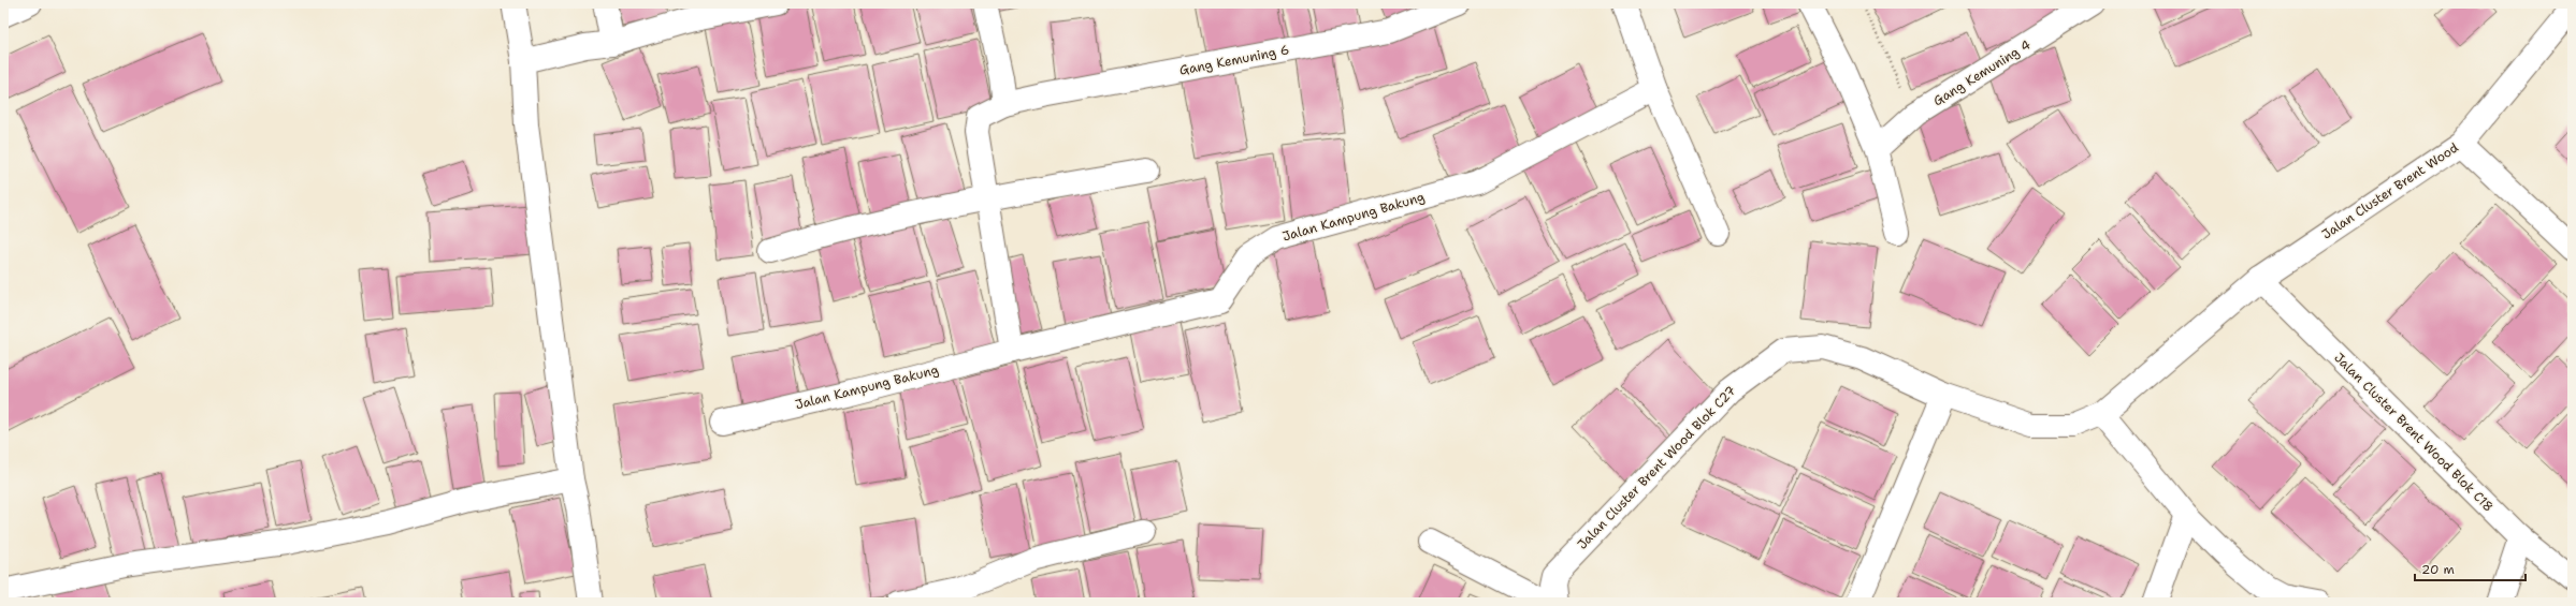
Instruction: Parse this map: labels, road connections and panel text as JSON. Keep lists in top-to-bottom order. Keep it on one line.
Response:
{"streets":{"street":["Gang Kemuning 6","Gang Kemuning 4","Jalan Cluster Brent Wood","Jalan Kampung Bakung","Jalan Cluster Brent Wood Blok C18","Jalan Cluster Brent Wood Blok C27"]},"crossings":[["Jalan Cluster Brent Wood","Jalan Cluster Brent Wood Blok C18"],["Jalan Cluster Brent Wood","Jalan Cluster Brent Wood Blok C27"]],"scale_bar":"20 m"}
